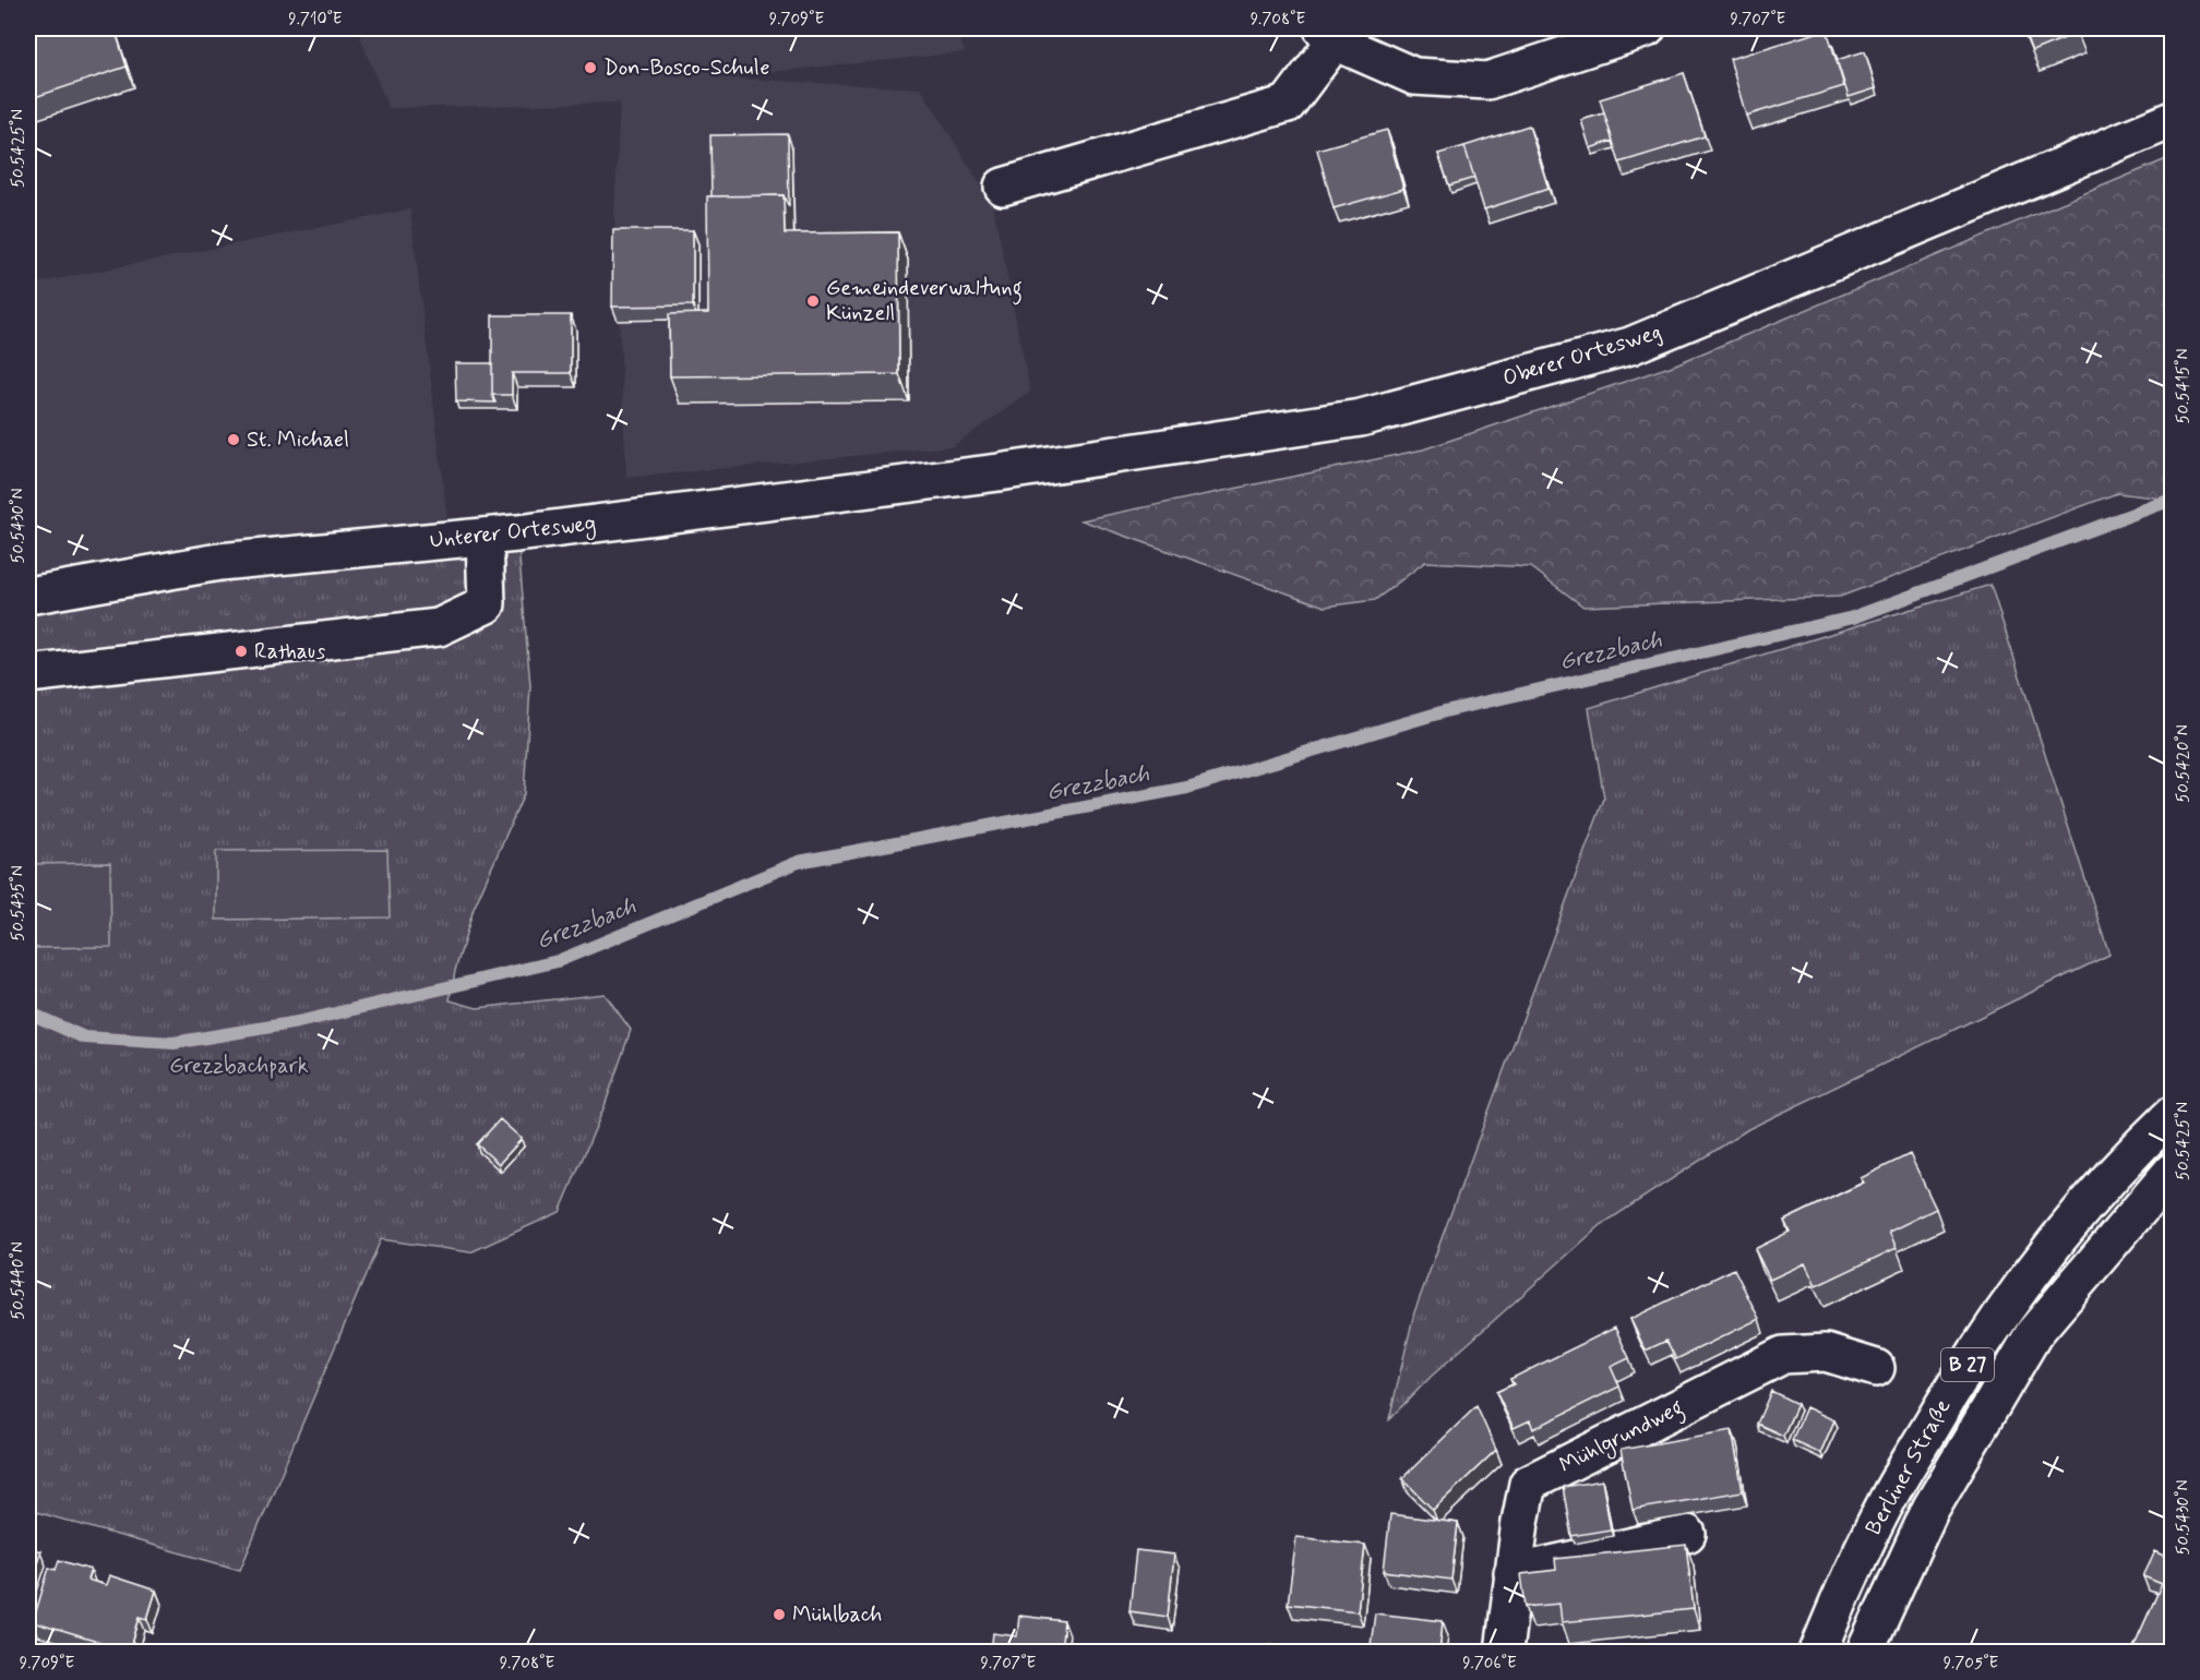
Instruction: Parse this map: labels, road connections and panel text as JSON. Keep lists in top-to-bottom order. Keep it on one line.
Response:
{"streets":{"main road":["Oberer Ortesweg","Unterer Ortesweg","B 27","Mühlgrundweg","Berliner Straße"]},"crossings":[["Oberer Ortesweg","Unterer Ortesweg"]],"water":["Grezzbach"],"parks":["Grezzbachpark"],"places":["Don-Bosco-Schule","Gemeindeverwaltung Künzell","St. Michael","Rathaus","Mühlbach"],"coordinates":["9.710°E","9.709°E","9.708°E","9.707°E","50.5425°N","50.5415°N","50.5430°N","50.5420°N","50.5435°N","50.5440°N","9.706°E","9.705°E"]}
